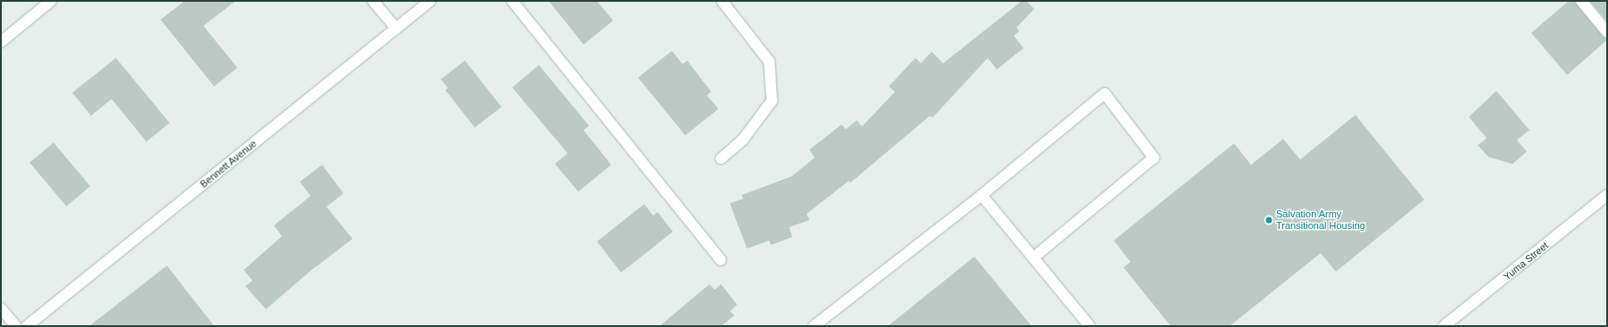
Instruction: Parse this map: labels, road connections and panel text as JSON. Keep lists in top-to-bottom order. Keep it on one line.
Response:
{"streets":{"street":["Bennett Avenue","Yuma Street"]},"places":["Salvation Army Transitional Housing"]}
